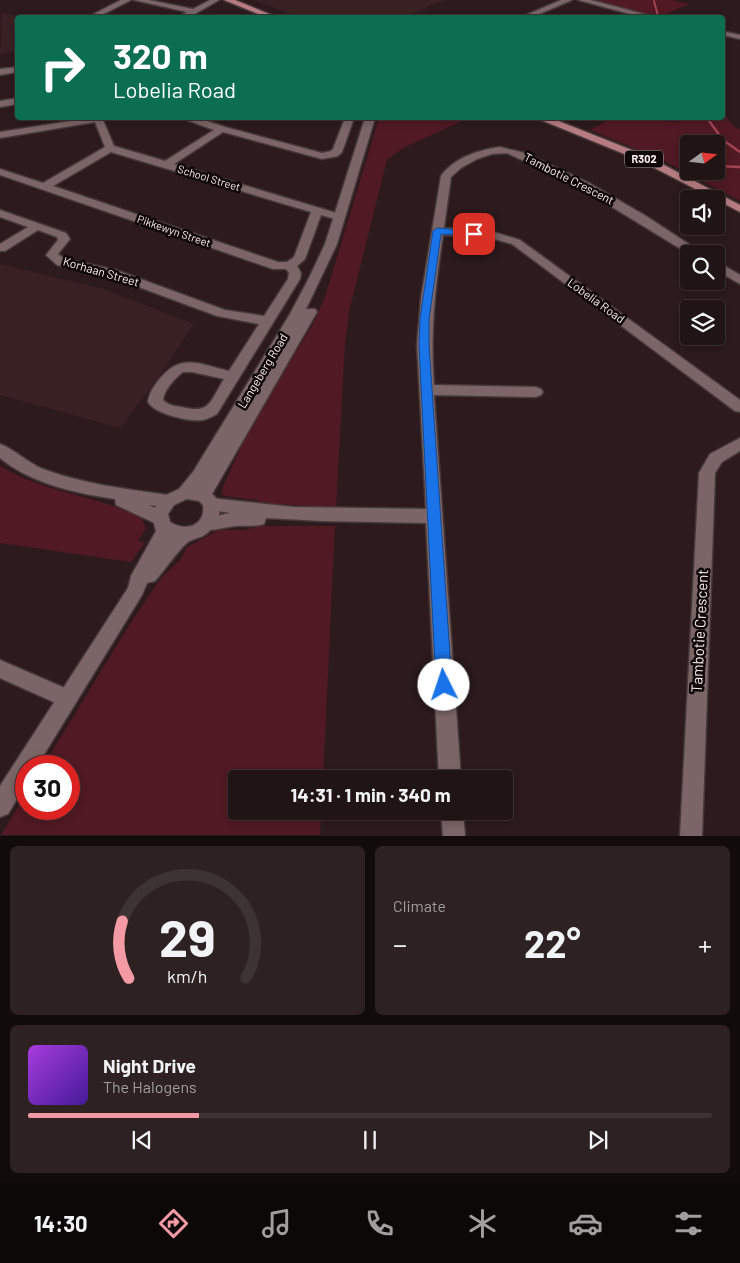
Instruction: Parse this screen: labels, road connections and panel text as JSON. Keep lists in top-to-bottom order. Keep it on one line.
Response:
{"streets":{"main road":["R302"],"street":["School Street","Tambotie Crescent","Pikkewyn Street","Korhaan Street","Lobelia Road","Langeberg Road"]},"crossings":[["School Street","Langeberg Road"],["Tambotie Crescent","Lobelia Road"]],"north":"right","page":{"turn":["320 m","Lobelia Road"],"limit":"30","trip":"14:31 · 1 min · 340 m","tile":"Climate","heat":["−","22°","+"],"song":["Night Drive","The Halogens"],"tabs":"14:30","gauge":["29","km/h"]}}
